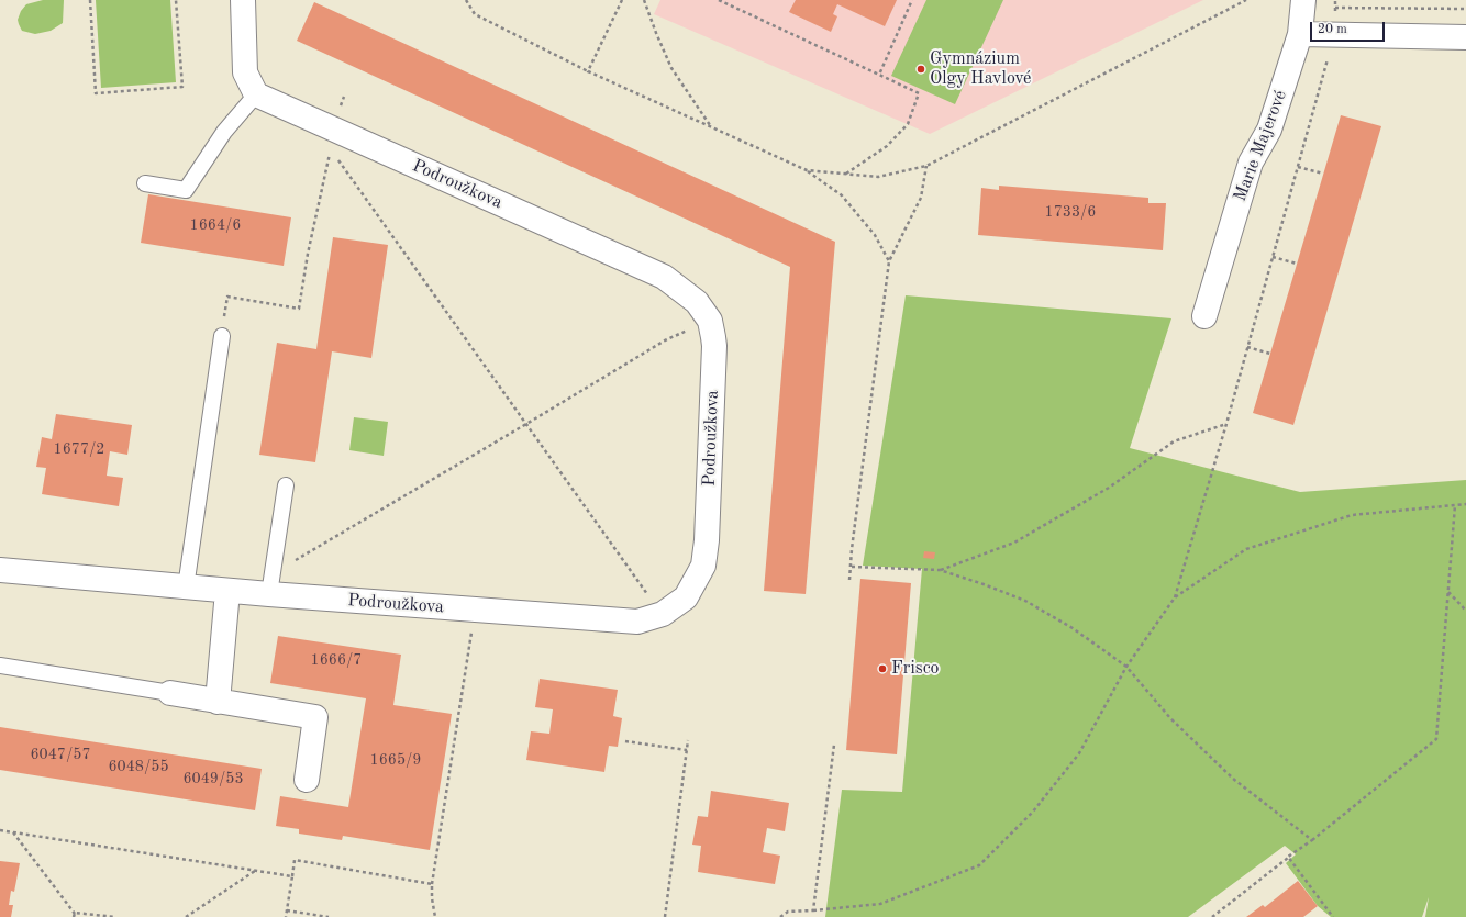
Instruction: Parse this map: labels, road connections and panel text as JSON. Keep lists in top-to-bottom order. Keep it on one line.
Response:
{"streets":{"street":["Marie Majerové","Podroužkova"]},"places":["Gymnázium Olgy Havlové","Frisco"],"house_numbers":["1733/6","1664/6","1677/2","1666/7","6047/57","1665/9","6048/55","6049/53"],"scale_bar":"20 m"}
